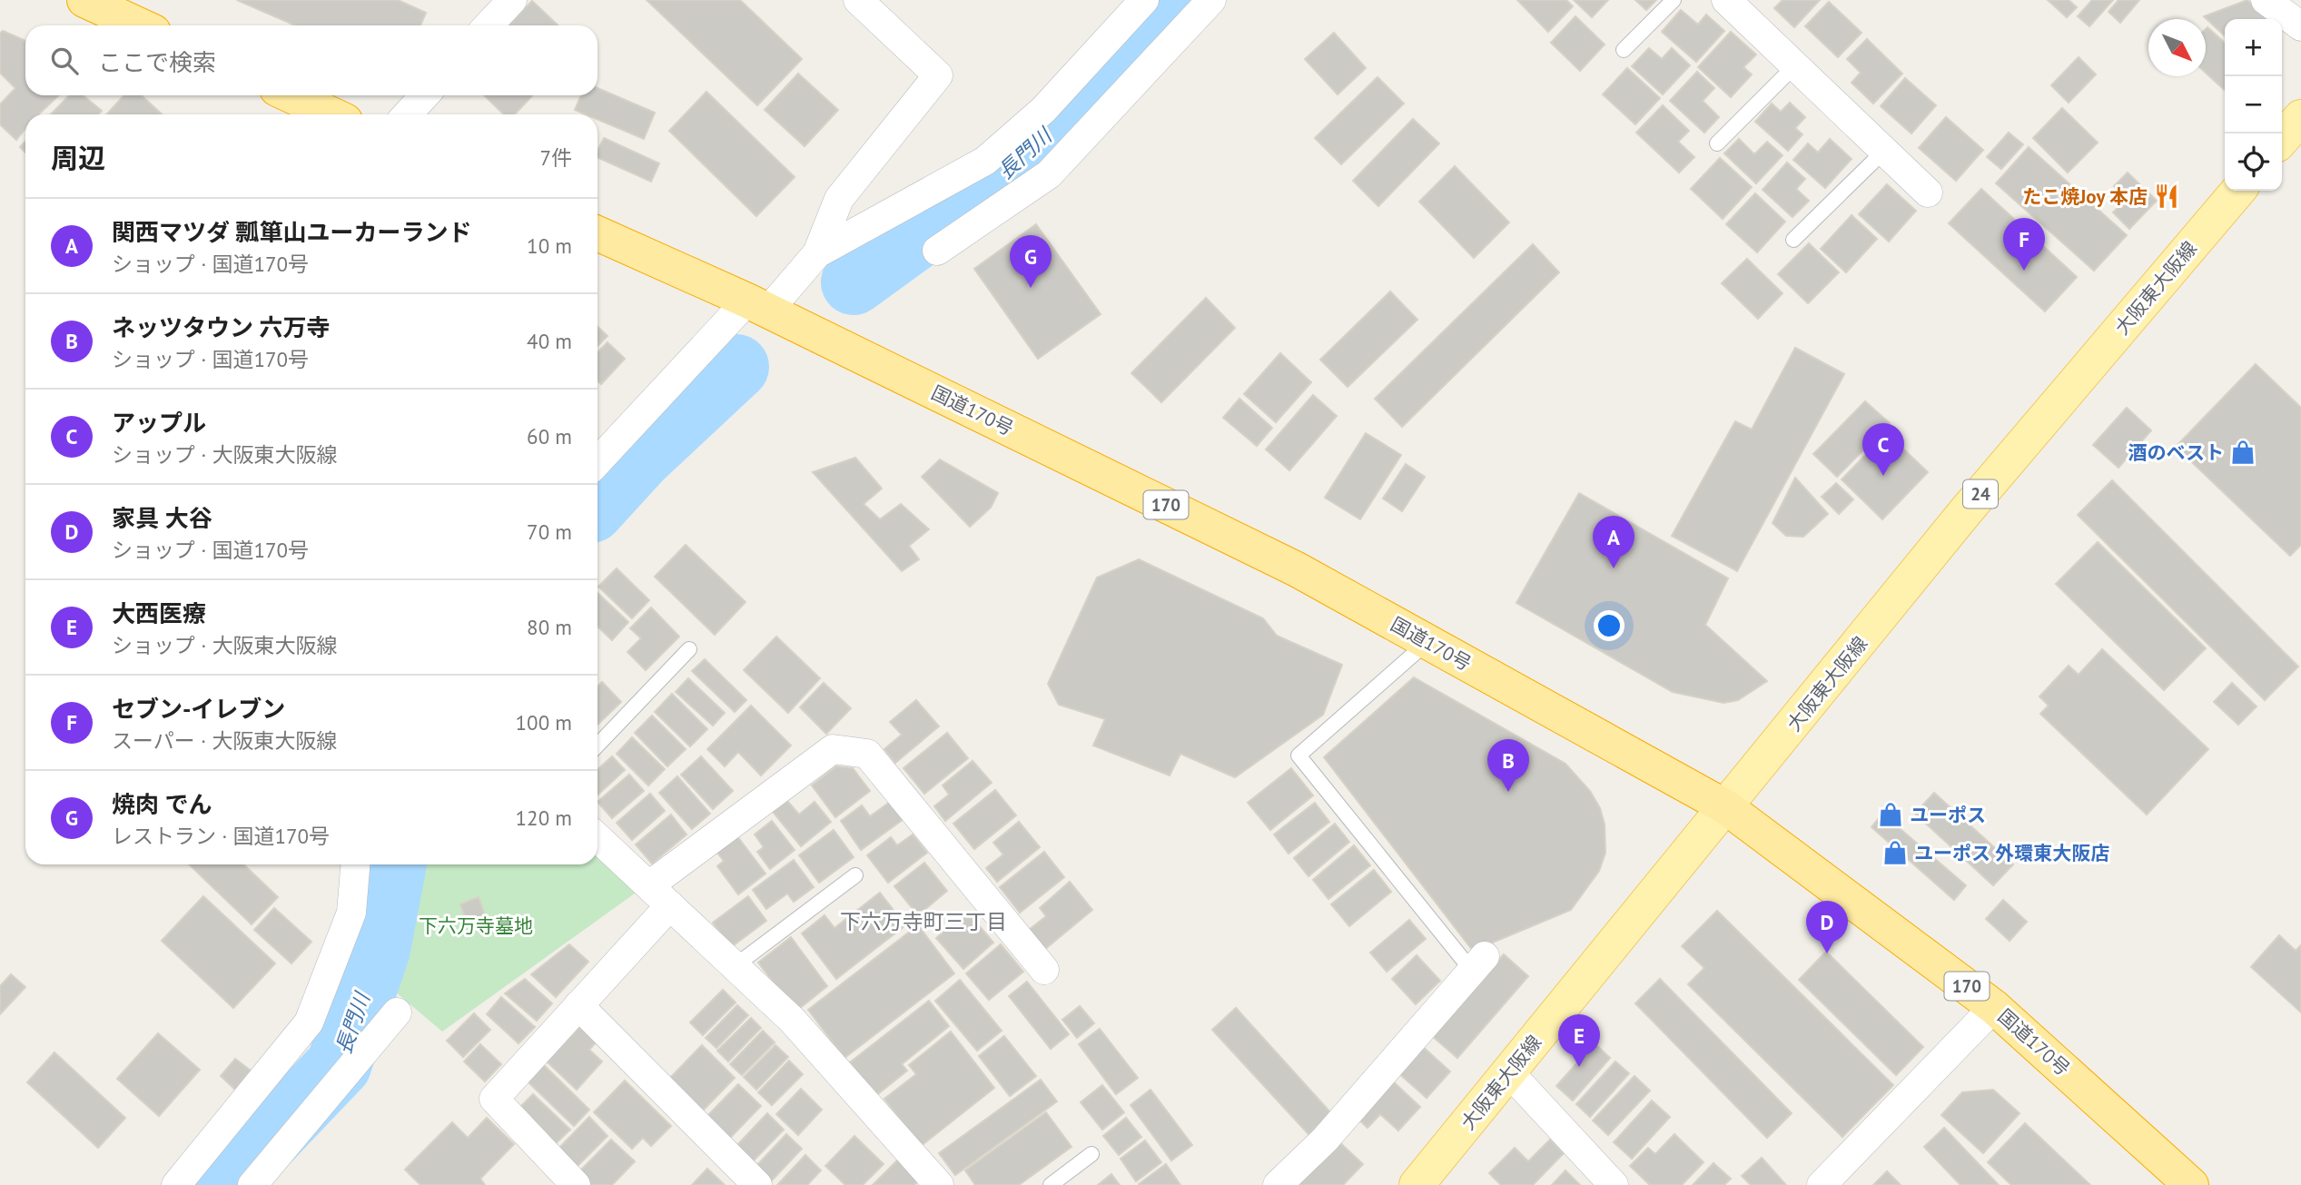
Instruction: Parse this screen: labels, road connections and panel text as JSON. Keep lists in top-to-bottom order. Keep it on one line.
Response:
{"streets":{"highway":["国道170号","170"],"main road":["大阪東大阪線","24"]},"crossings":[["大阪東大阪線","国道170号"]],"districts":["下六万寺町三丁目"],"water":["長門川"],"parks":["下六万寺墓地"],"places":{"restaurant":["たこ焼Joy 本店"],"shop":["酒のベスト","ユーポス","ユーポス 外環東大阪店"]},"north":"bottom right","page":{"map_buttons":["+","−"],"search":"ここで検索","heading":["周辺","7件"],"list":[{"mark":"A","name":"関西マツダ 瓢箪山ユーカーランド","note":"ショップ · 国道170号","value":"10 m"},{"mark":"B","name":"ネッツタウン 六万寺","note":"ショップ · 国道170号","value":"40 m"},{"mark":"C","name":"アップル","note":"ショップ · 大阪東大阪線","value":"60 m"},{"mark":"D","name":"家具 大谷","note":"ショップ · 国道170号","value":"70 m"},{"mark":"E","name":"大西医療","note":"ショップ · 大阪東大阪線","value":"80 m"},{"mark":"F","name":"セブン-イレブン","note":"スーパー · 大阪東大阪線","value":"100 m"},{"mark":"G","name":"焼肉 でん","note":"レストラン · 国道170号","value":"120 m"}],"pins":["F","G","C","A","B","D","E"]}}
